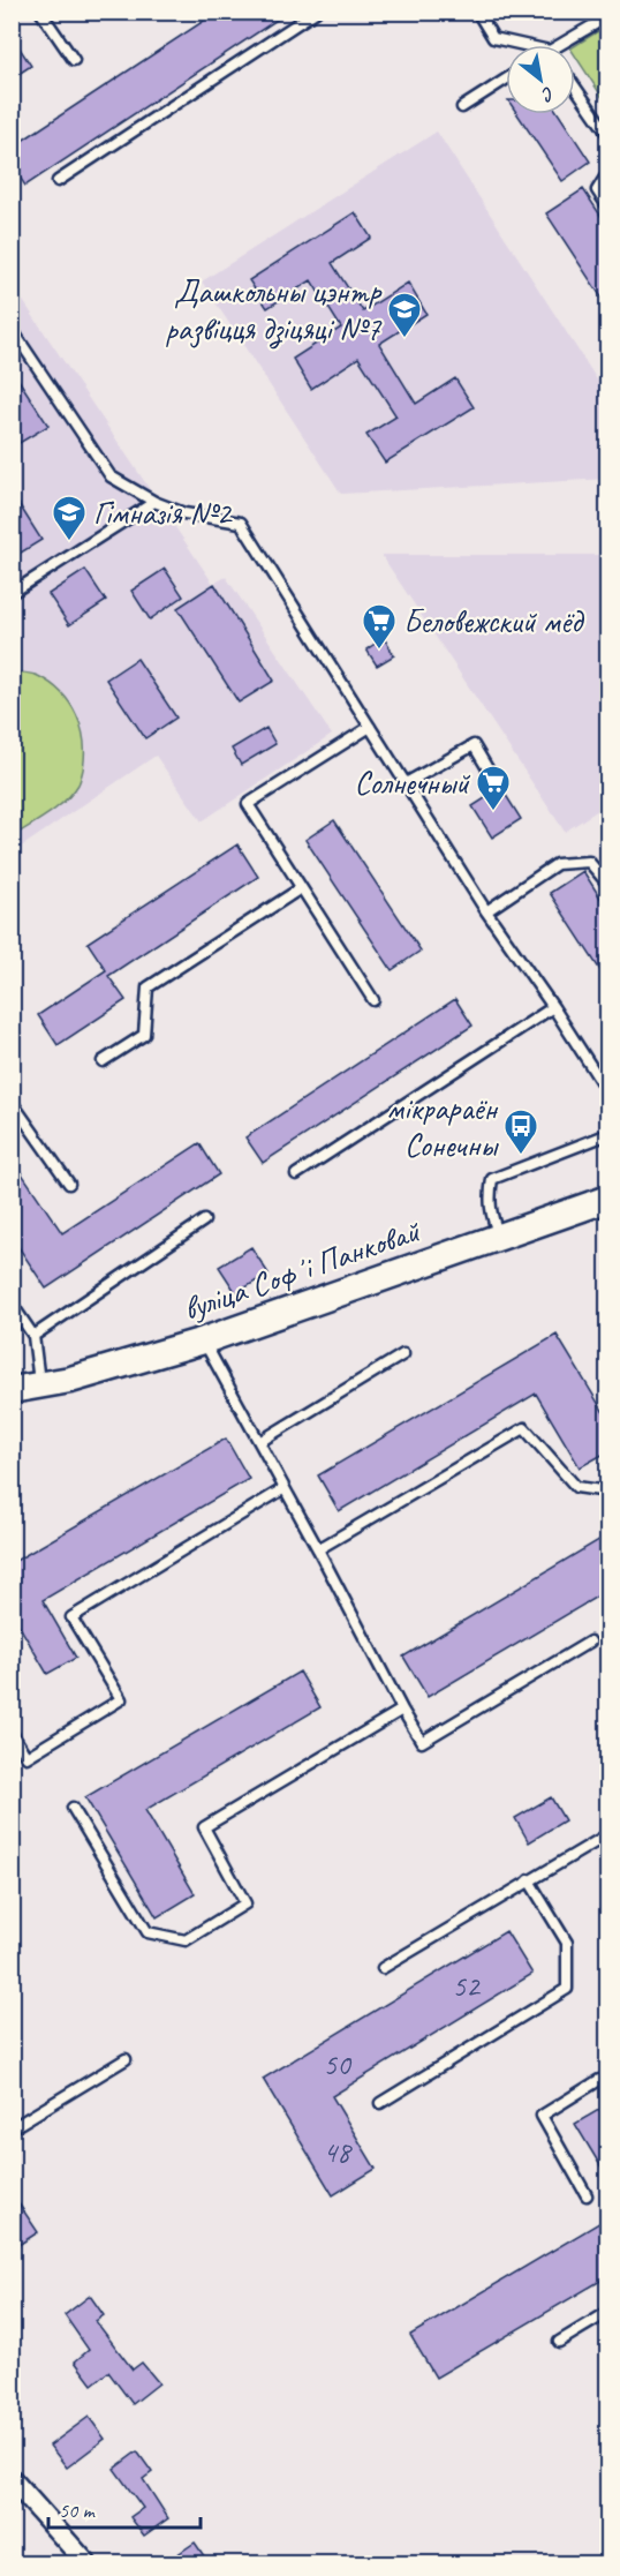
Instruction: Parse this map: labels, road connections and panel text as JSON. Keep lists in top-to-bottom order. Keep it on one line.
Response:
{"streets":{"main road":["вуліца Софʼі Панковай"]},"places":{"school or university":["Дашкольны цэнтр развіцця дзіцяці №7","Гімназія №2"],"supermarket":["Беловежский мёд","Солнечный"],"bus stop":["мікрараён Сонечны"]},"house_numbers":["52","50","48"],"scale_bar":"50 m","north":"bottom right"}
